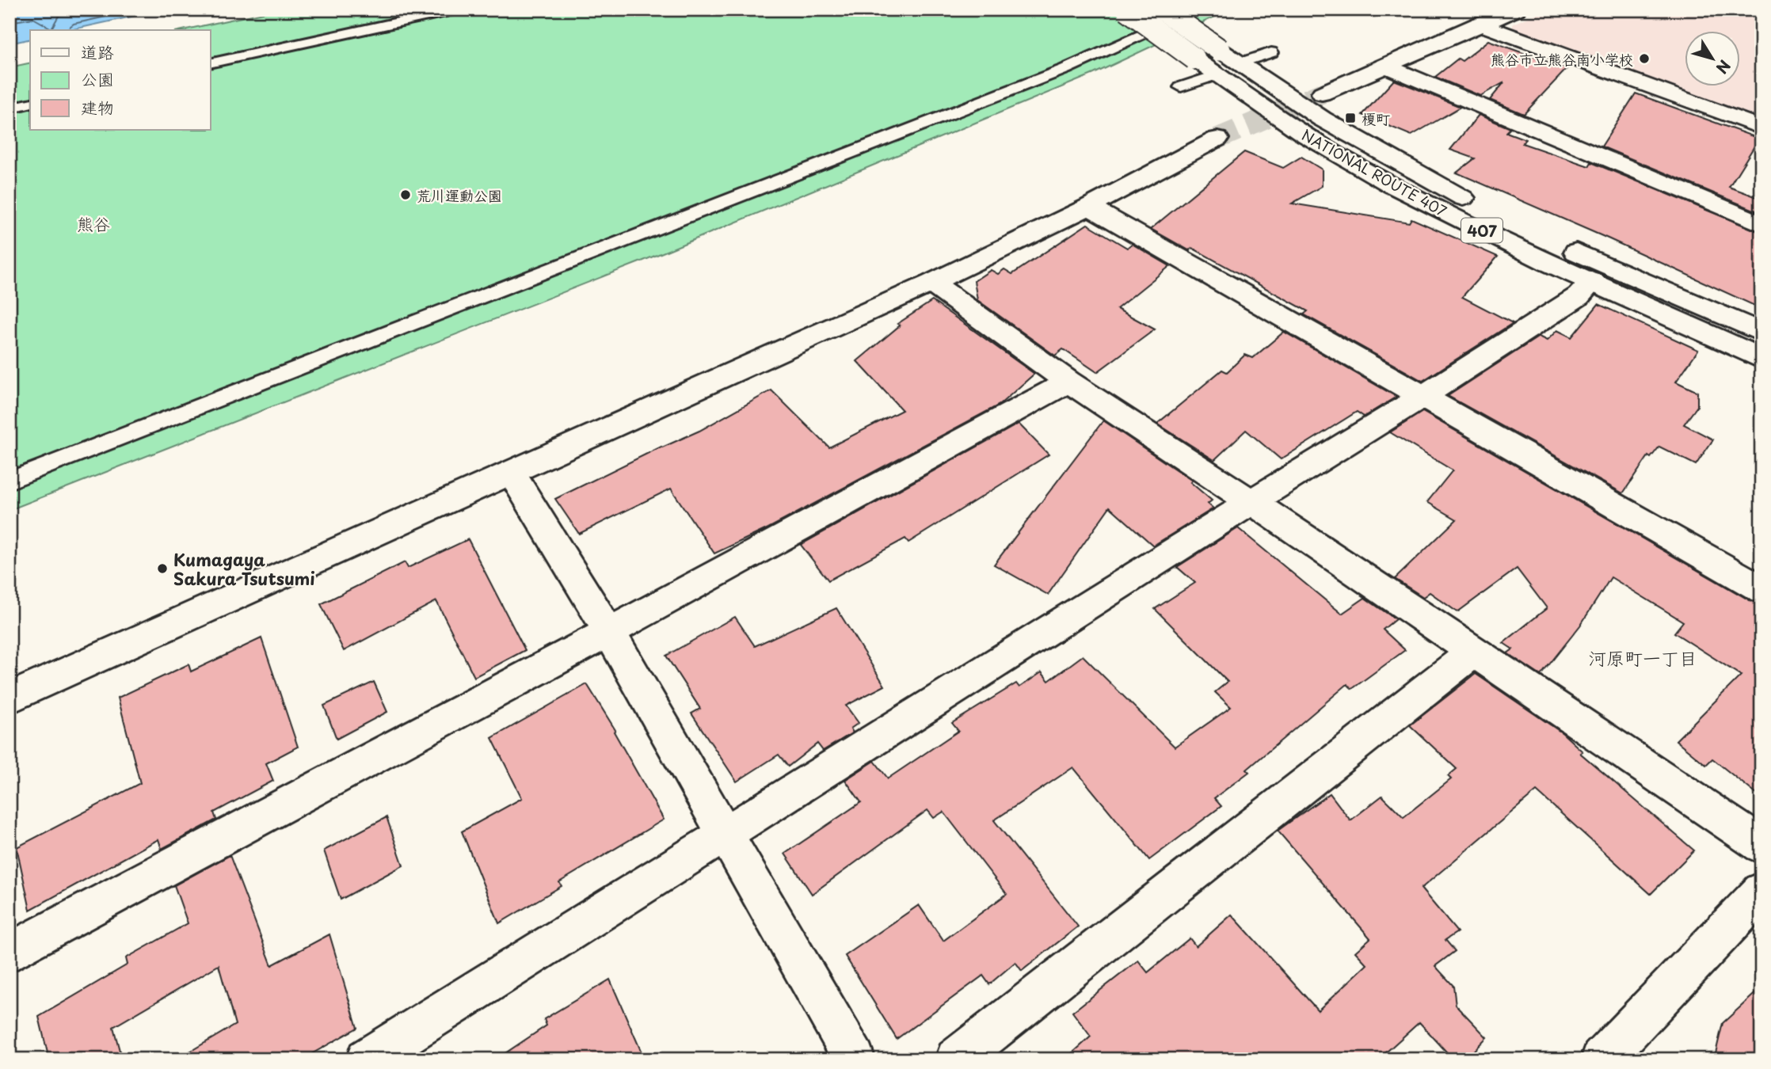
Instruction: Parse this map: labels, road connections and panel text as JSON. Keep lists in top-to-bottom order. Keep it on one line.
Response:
{"streets":{"main road":["NATIONAL ROUTE 407","407"]},"crossings":[["NATIONAL ROUTE 407","407"]],"districts":["熊谷","河原町一丁目"],"places":{"other":["熊谷市立熊谷南小学校","荒川運動公園","Kumagaya Sakura Tsutsumi"],"transit":["榎町"]},"legend":["道路","公園","建物"],"north":"bottom right"}
